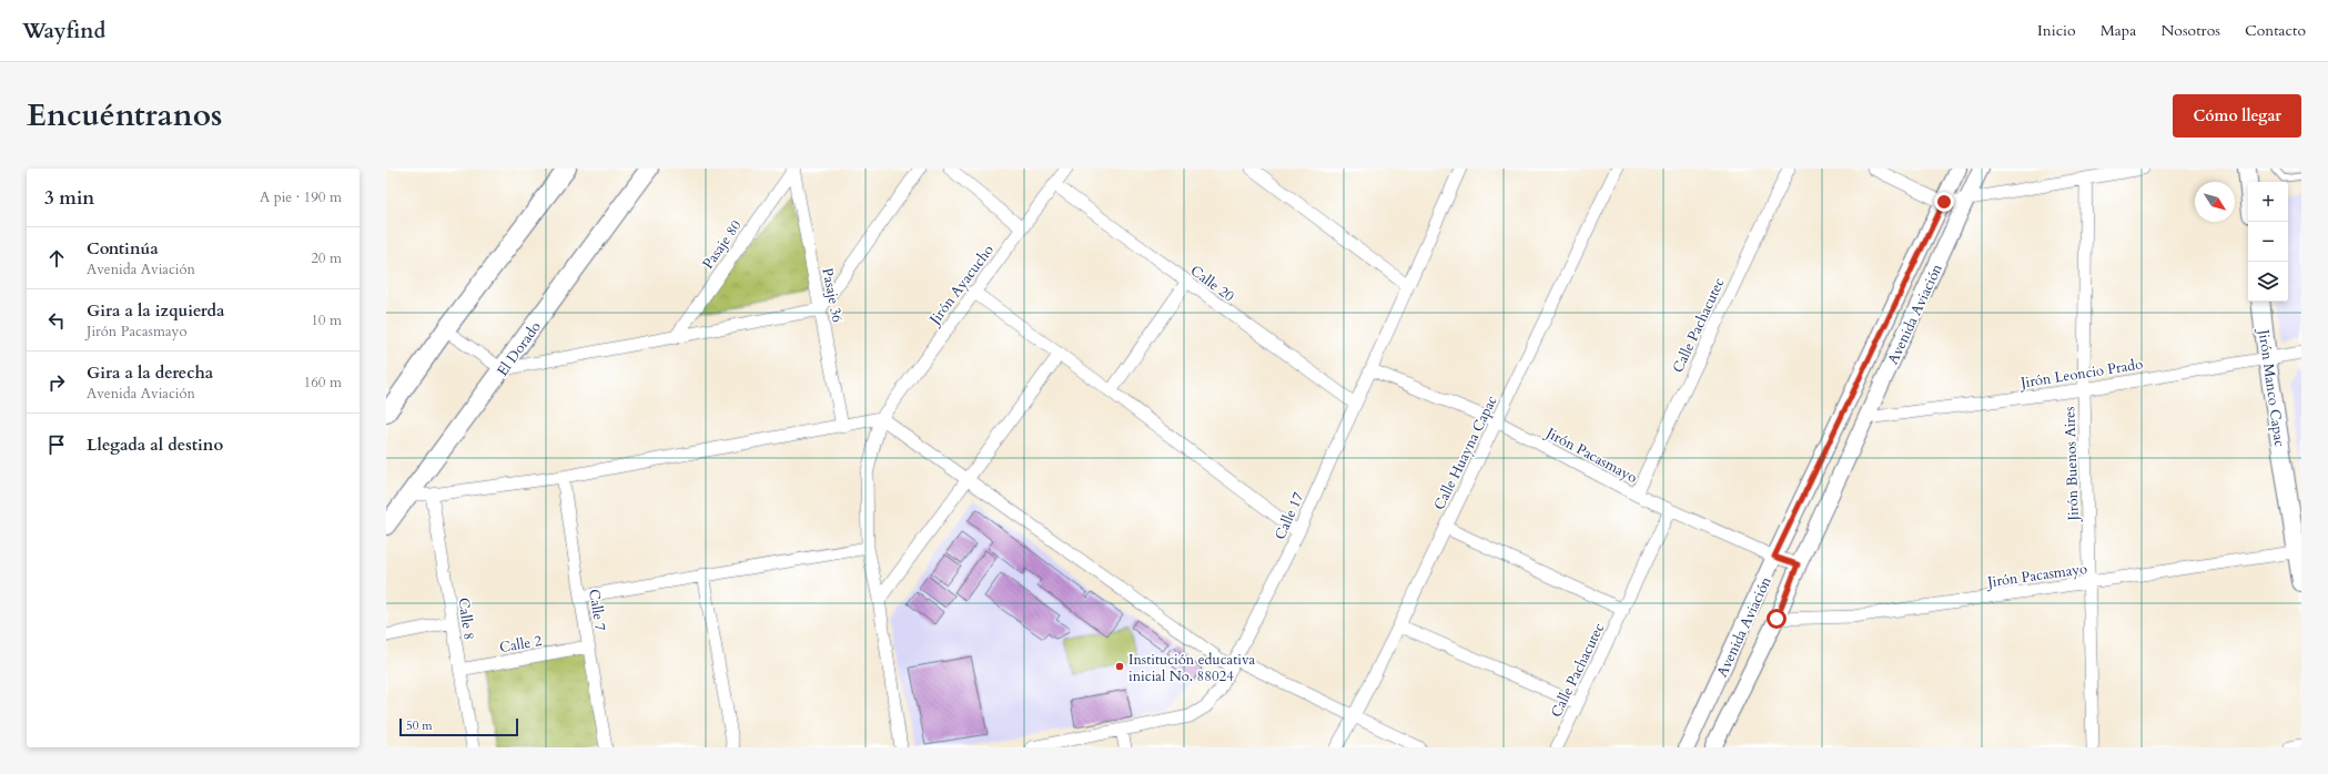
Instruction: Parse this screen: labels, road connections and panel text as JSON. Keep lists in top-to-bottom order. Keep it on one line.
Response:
{"streets":{"main road":["El Dorado","Jirón Manco Capac"],"street":["Pasaje 80","Calle 20","Jirón Ayacucho","Pasaje 36","Avenida Aviación","Calle Pachacutec","Jirón Leoncio Prado","Calle Huayna Capac","Jirón Pacasmayo","Jirón Buenos Aires","Calle 17","Calle 7","Calle 8","Calle 2"]},"crossings":[["Pasaje 80","Pasaje 36"],["Calle 20","Jirón Ayacucho"],["Calle 20","Calle 17"],["Avenida Aviación","Jirón Leoncio Prado"],["Avenida Aviación","Jirón Pacasmayo"],["Calle Pachacutec","Jirón Pacasmayo"],["Jirón Leoncio Prado","Jirón Manco Capac"],["Jirón Leoncio Prado","Jirón Buenos Aires"],["Jirón Manco Capac","Jirón Pacasmayo"],["Calle Huayna Capac","Jirón Pacasmayo"],["Jirón Pacasmayo","Jirón Buenos Aires"],["Jirón Pacasmayo","Calle 17"],["Calle 7","Calle 2"],["Calle 8","Calle 2"]],"places":["Institución educativa inicial No. 88024"],"scale_bar":"50 m","north":"bottom right","page":{"header":"Wayfind","nav":["Inicio","Mapa","Nosotros","Contacto"],"title":"Encuéntranos","buttons":"Cómo llegar","heading":["3 min","A pie · 190 m"],"map_buttons":["+","−"],"list":[["Continúa","Avenida Aviación","20 m"],["Gira a la izquierda","Jirón Pacasmayo","10 m"],["Gira a la derecha","Avenida Aviación","160 m"],"Llegada al destino"],"scale":"50 m"}}
